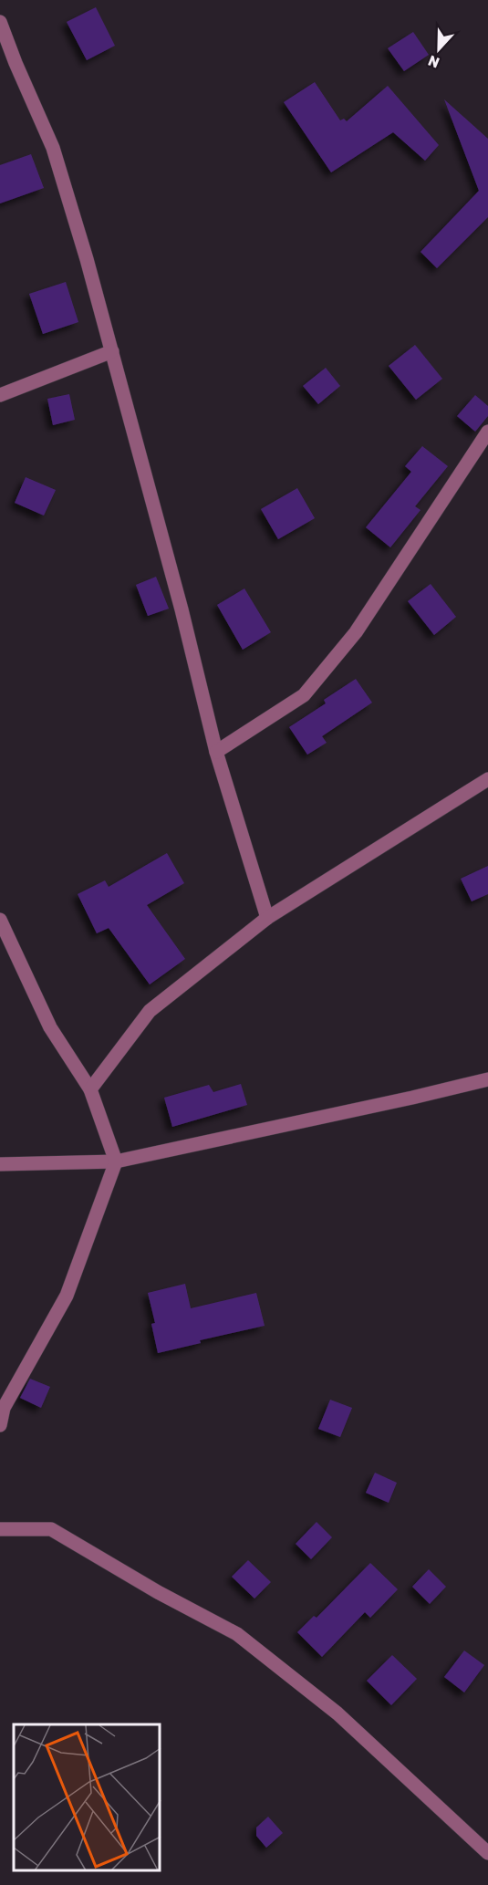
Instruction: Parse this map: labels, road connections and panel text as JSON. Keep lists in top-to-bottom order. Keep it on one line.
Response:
{"north":"bottom"}
